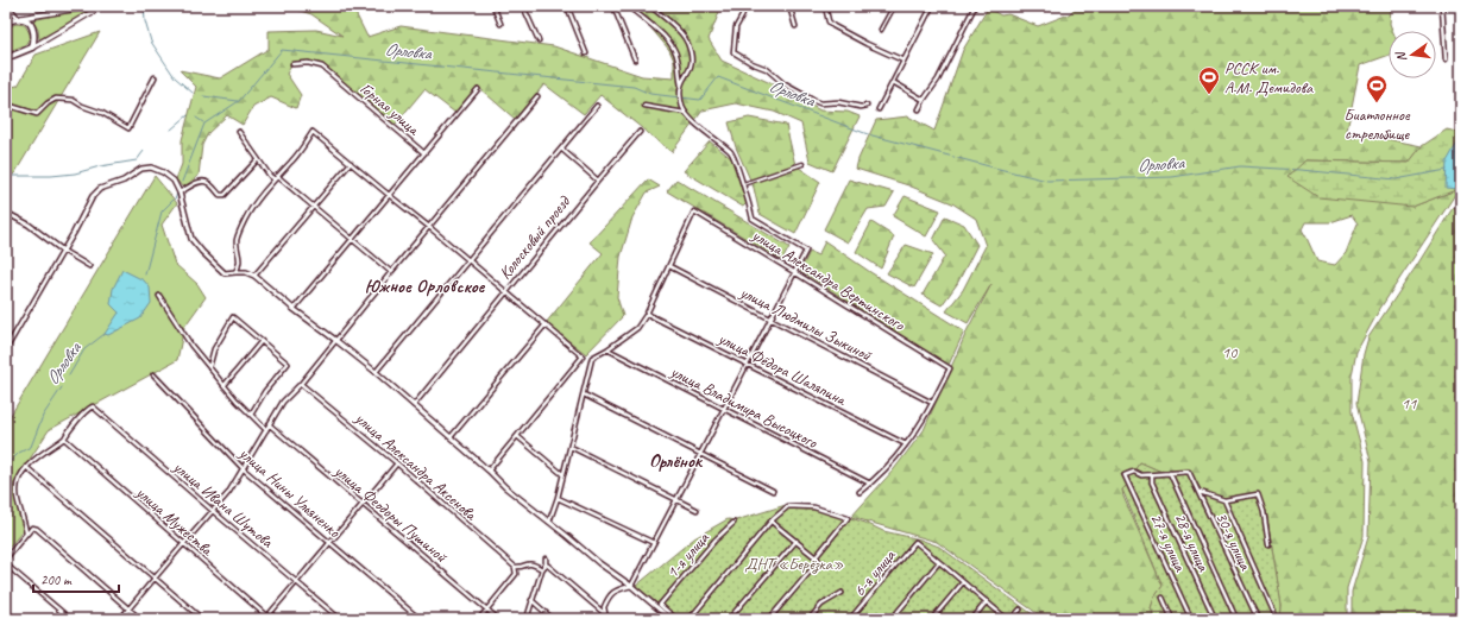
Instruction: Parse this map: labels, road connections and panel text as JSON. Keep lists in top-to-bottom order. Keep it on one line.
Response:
{"streets":{"street":["Горная улица","Колосковый проезд","улица Александра Вертинского","улица Людмилы Зыкиной","улица Фёдора Шаляпина","улица Владимира Высоцкого","улица Александра Аксенова","улица Нины Ульяненко","улица Ивана Шутова","улица Феодоры Пушиной","улица Мужества","30-я улица","27-я улица","28-я улица","1-я улица","6-я улица"]},"crossings":[["улица Александра Вертинского","улица Людмилы Зыкиной"],["улица Ивана Шутова","улица Мужества"],["27-я улица","28-я улица"]],"districts":["Южное Орловское","Орлёнок"],"water":["Орловка"],"parks":["10","11","ДНТ «Берёзка»"],"places":{"sports":["РССК им. А.М. Демидова","Биатлонное стрельбище"]},"scale_bar":"200 m","north":"left"}
